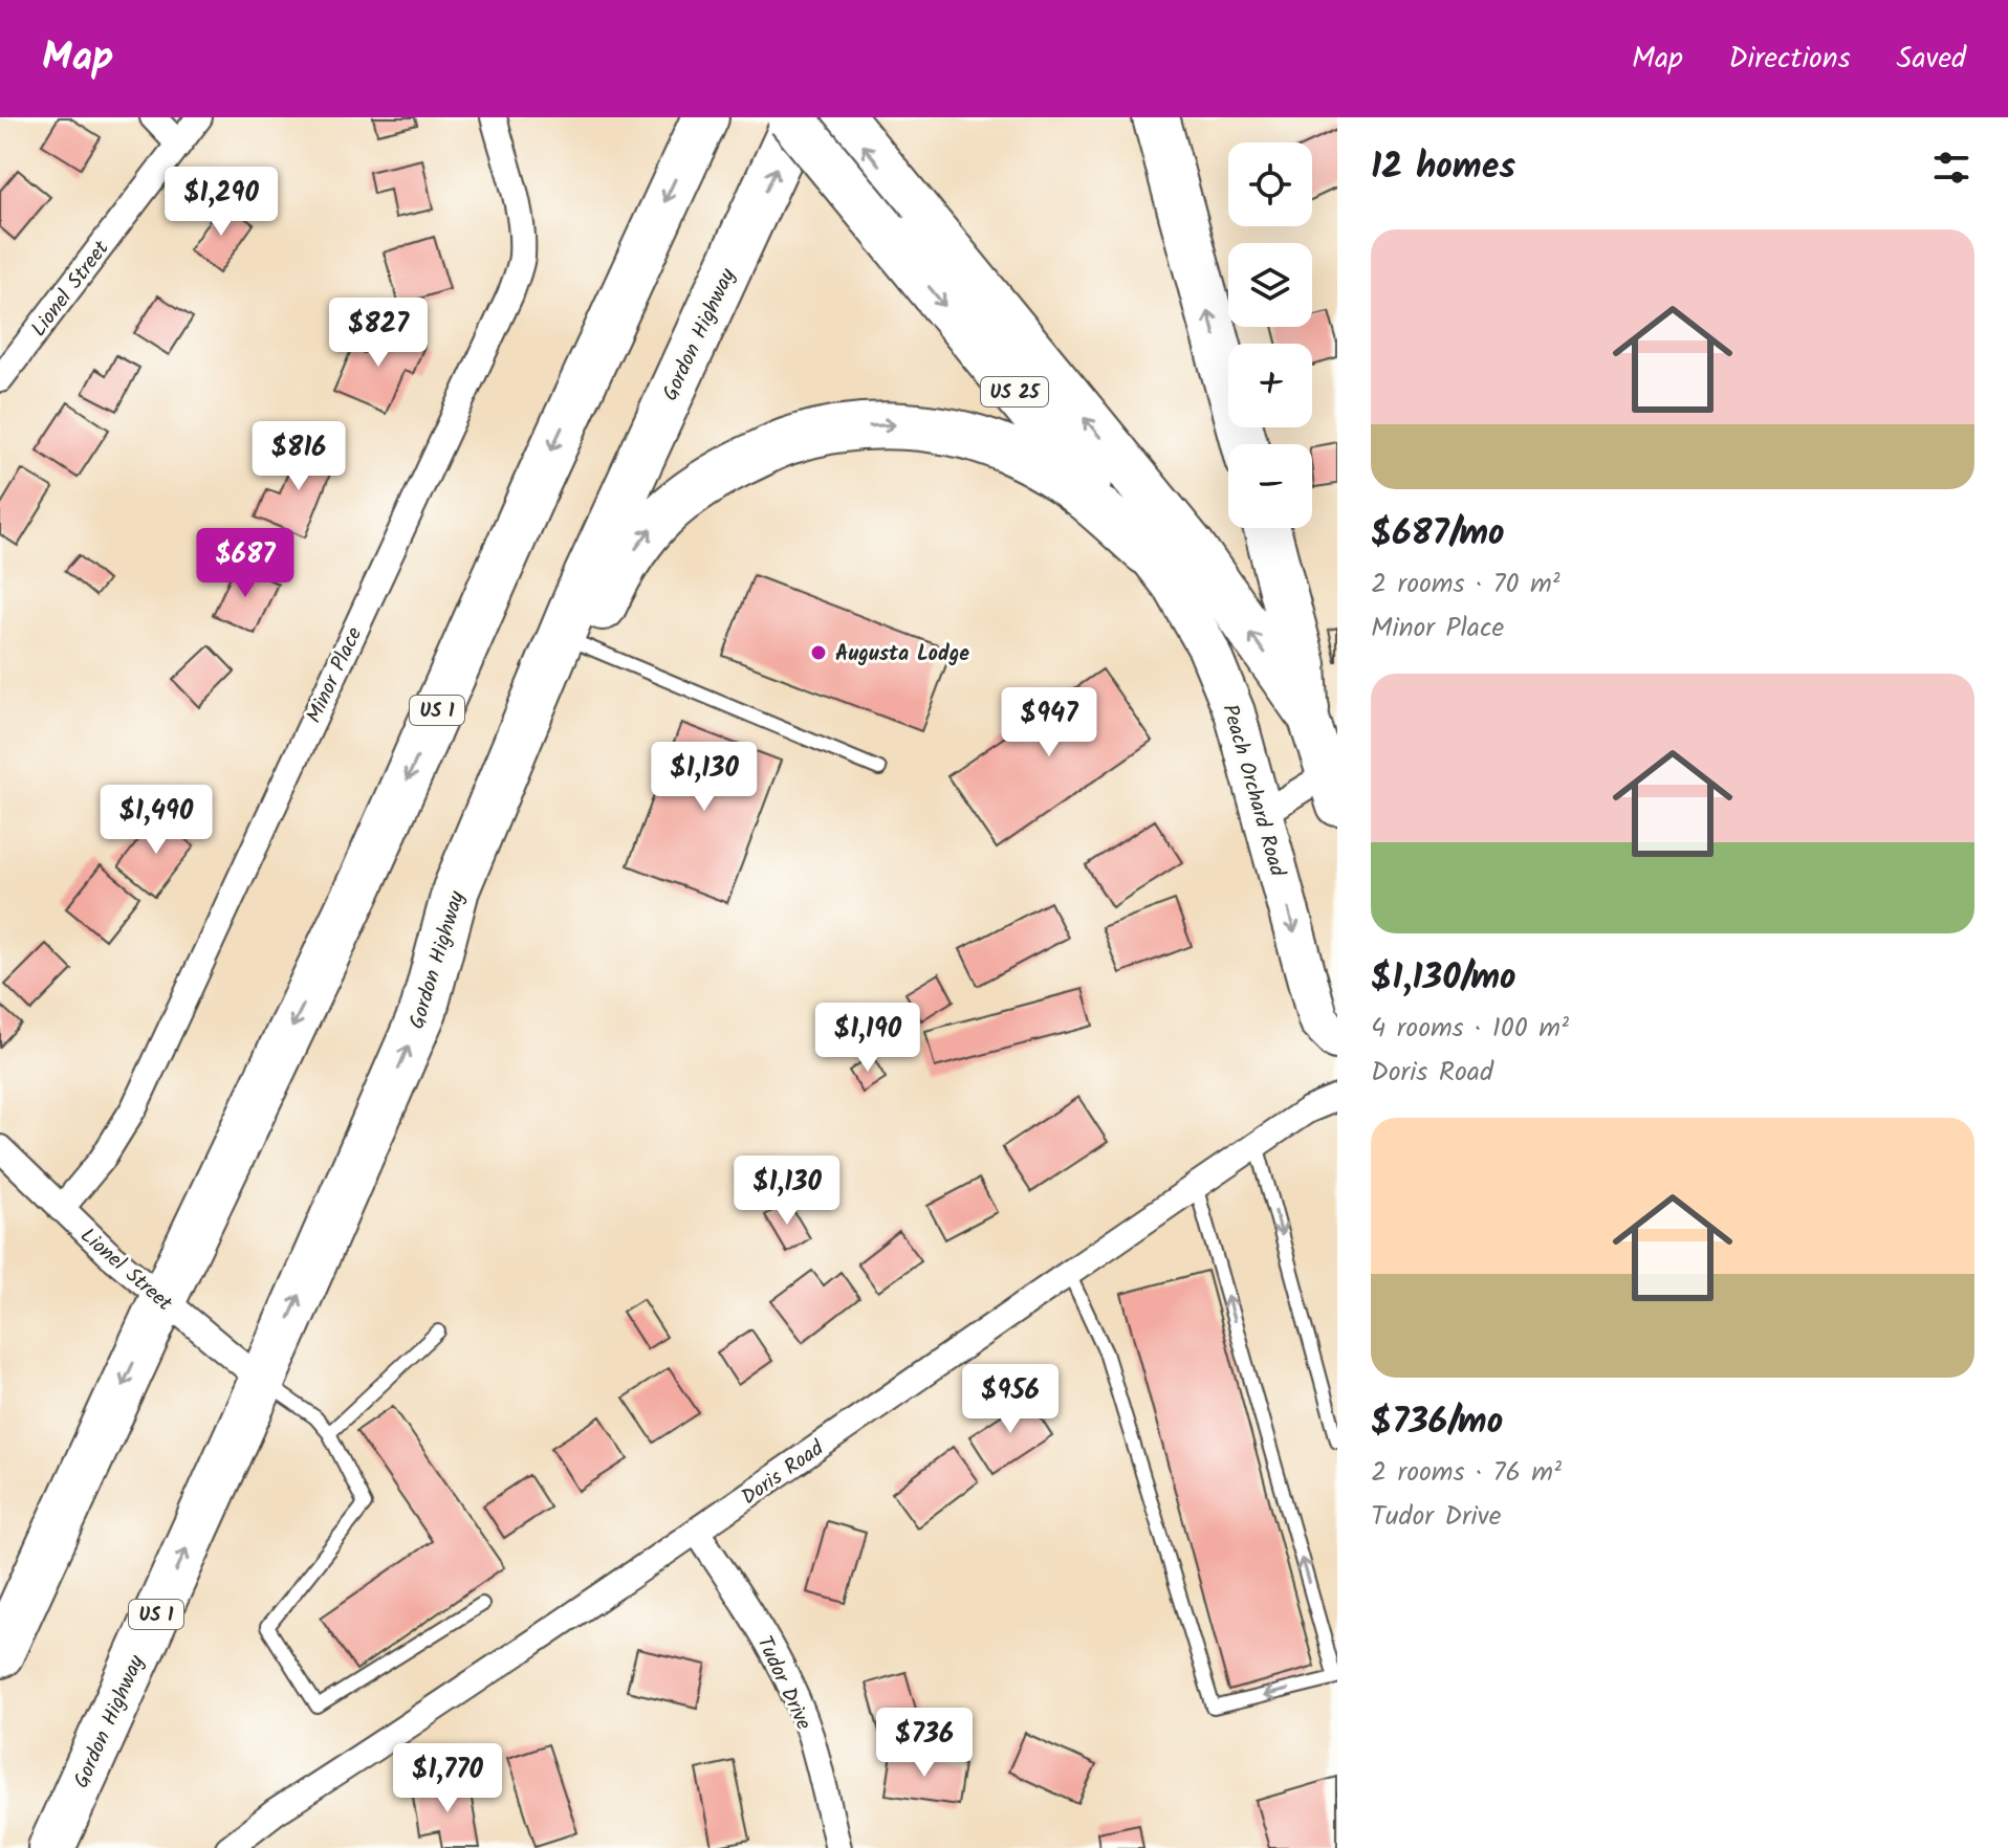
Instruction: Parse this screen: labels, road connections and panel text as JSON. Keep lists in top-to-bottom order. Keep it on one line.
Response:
{"streets":{"highway":["Gordon Highway","US 25","US 1"],"main road":["Peach Orchard Road"],"street":["Lionel Street","Minor Place","Doris Road","Tudor Drive"]},"crossings":[["Lionel Street","Gordon Highway"],["Lionel Street","Minor Place"],["Lionel Street","US 1"],["US 25","Peach Orchard Road"],["Doris Road","Tudor Drive"]],"one_way":["Peach Orchard Road"],"places":["Augusta Lodge"],"page":{"header":"Map","nav":["Map","Directions","Saved"],"heading":"12 homes","map_buttons":["+","−"],"price":["$1,290","$827","$816","$687","$947","$1,130","$1,490","$1,190","$1,130","$956","$736","$1,770"],"list":[{"name":"$687/mo","note":"2 rooms · 70 m² · Minor Place"},{"name":"$1,130/mo","note":"4 rooms · 100 m² · Doris Road"},{"name":"$736/mo","note":"2 rooms · 76 m² · Tudor Drive"}]}}
